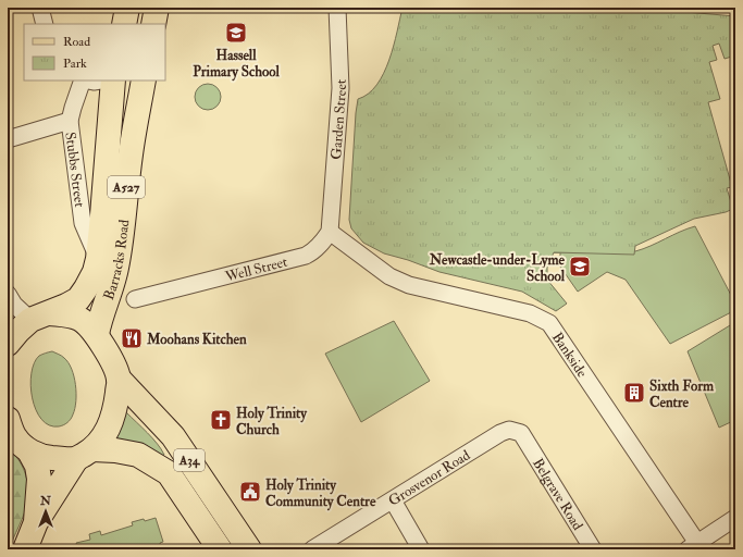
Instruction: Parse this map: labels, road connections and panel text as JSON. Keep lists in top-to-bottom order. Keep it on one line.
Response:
{"streets":{"main road":["A527","Barracks Road","A34"],"street":["Garden Street","Stubbs Street","Well Street","Bankside","Grosvenor Road","Belgrave Road"]},"crossings":[["Garden Street","Well Street"],["Garden Street","Bankside"],["Stubbs Street","Barracks Road"],["Barracks Road","A34"],["Well Street","Bankside"],["Grosvenor Road","Belgrave Road"]],"places":{"school or university":["Hassell Primary School","Newcastle-under-Lyme School"],"restaurant":["Moohans Kitchen"],"building":["Sixth Form Centre"],"church":["Holy Trinity Church"],"public building":["Holy Trinity Community Centre"]},"legend":["Road","Park"],"north":"top"}
